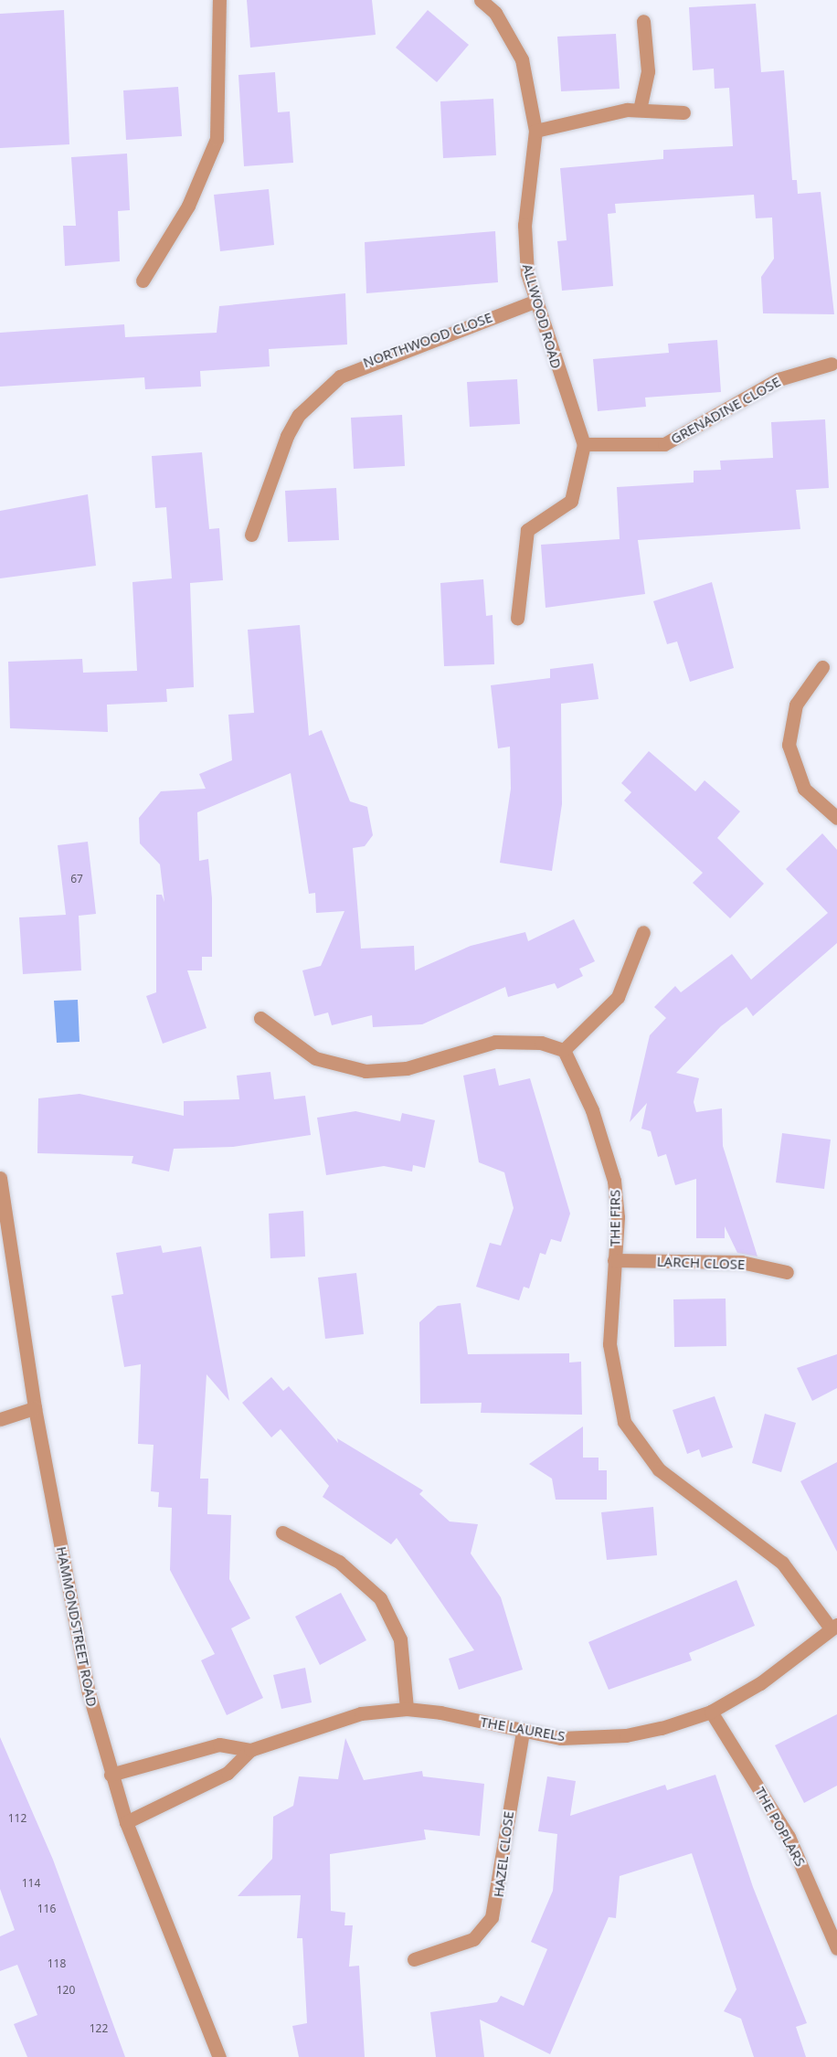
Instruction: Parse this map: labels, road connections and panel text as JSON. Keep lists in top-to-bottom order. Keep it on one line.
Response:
{"streets":{"street":["ALLWOOD ROAD","NORTHWOOD CLOSE","GRENADINE CLOSE","THE FIRS","LARCH CLOSE","HAMMONDSTREET ROAD","THE LAURELS","THE POPLARS","HAZEL CLOSE"]},"crossings":[["ALLWOOD ROAD","NORTHWOOD CLOSE"],["ALLWOOD ROAD","GRENADINE CLOSE"],["THE FIRS","LARCH CLOSE"],["THE FIRS","THE LAURELS"],["HAMMONDSTREET ROAD","THE LAURELS"],["THE LAURELS","THE POPLARS"],["THE LAURELS","HAZEL CLOSE"]],"house_numbers":["67","112","114","116","118","120","122"]}
